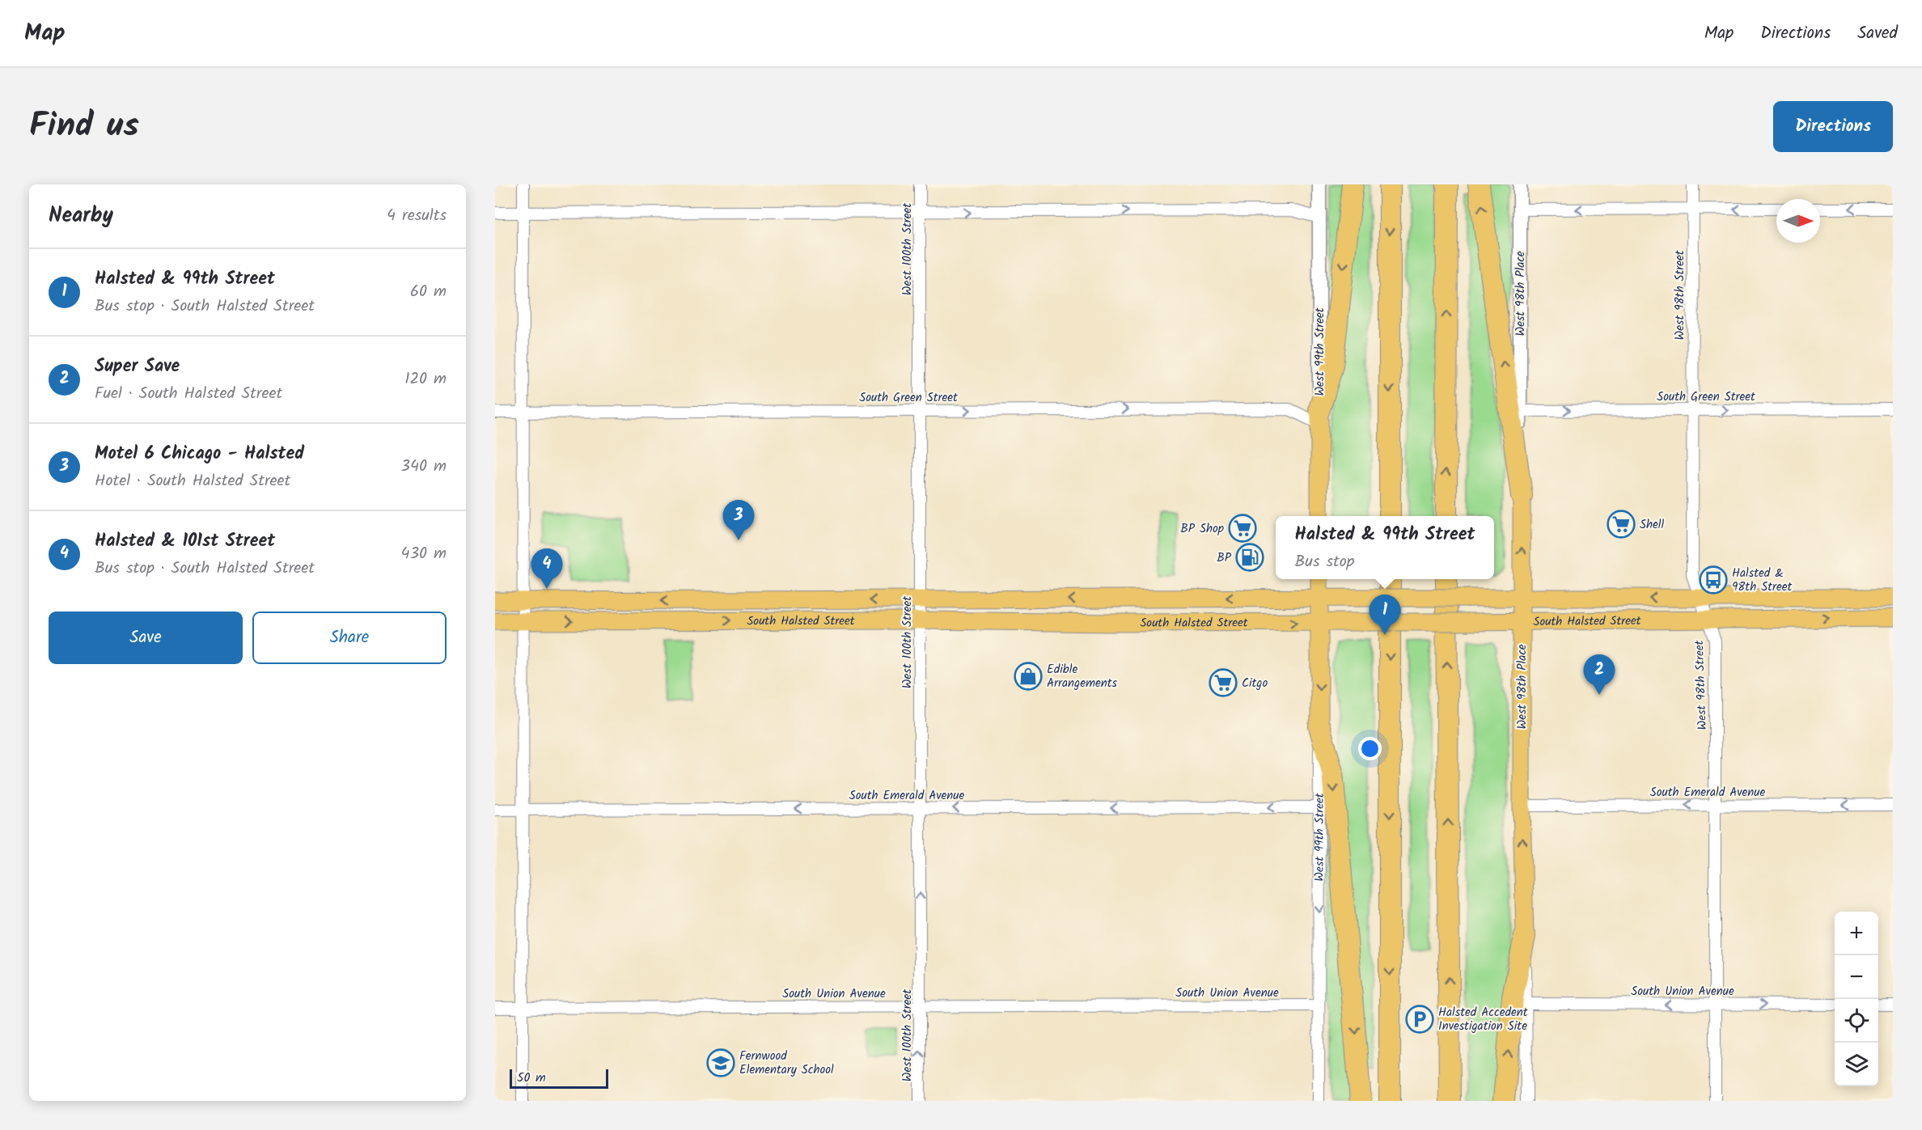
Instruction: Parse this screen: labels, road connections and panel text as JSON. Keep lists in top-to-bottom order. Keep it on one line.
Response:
{"streets":{"main road":["West 98th Place","West 99th Street","South Halsted Street"],"street":["West 100th Street","West 98th Street","South Green Street","South Emerald Avenue","South Union Avenue"]},"crossings":[["West 100th Street","South Green Street"],["West 100th Street","South Halsted Street"],["West 100th Street","South Emerald Avenue"],["West 100th Street","South Union Avenue"],["West 98th Place","South Green Street"],["West 98th Place","South Halsted Street"],["West 98th Place","South Emerald Avenue"],["West 98th Place","South Union Avenue"],["West 98th Street","South Green Street"],["West 98th Street","South Halsted Street"],["West 98th Street","South Emerald Avenue"],["West 98th Street","South Union Avenue"],["West 99th Street","South Green Street"],["West 99th Street","South Halsted Street"],["West 99th Street","South Emerald Avenue"],["West 99th Street","South Union Avenue"]],"one_way":["West 99th Street","South Green Street","South Emerald Avenue"],"places":{"supermarket":["Shell","BP Shop","Citgo"],"fuel station":["BP"],"bus stop":["Halsted & 98th Street"],"shop":["Edible Arrangements"],"parking":["Halsted Accedent Investigation Site"],"school or university":["Fernwood Elementary School"]},"scale_bar":"50 m","north":"right","page":{"header":"Map","nav":["Map","Directions","Saved"],"title":"Find us","buttons":["Directions",["Save","Share"]],"heading":["Nearby","4 results"],"list":[{"mark":"1","name":"Halsted & 99th Street","note":"Bus stop · South Halsted Street","value":"60 m"},{"mark":"2","name":"Super Save","note":"Fuel · South Halsted Street","value":"120 m"},{"mark":"3","name":"Motel 6 Chicago - Halsted","note":"Hotel · South Halsted Street","value":"340 m"},{"mark":"4","name":"Halsted & 101st Street","note":"Bus stop · South Halsted Street","value":"430 m"}],"pins":["3","4","1","2"],"popup":["Halsted & 99th Street","Bus stop"],"map_buttons":["+","−"],"scale":"50 m"}}
